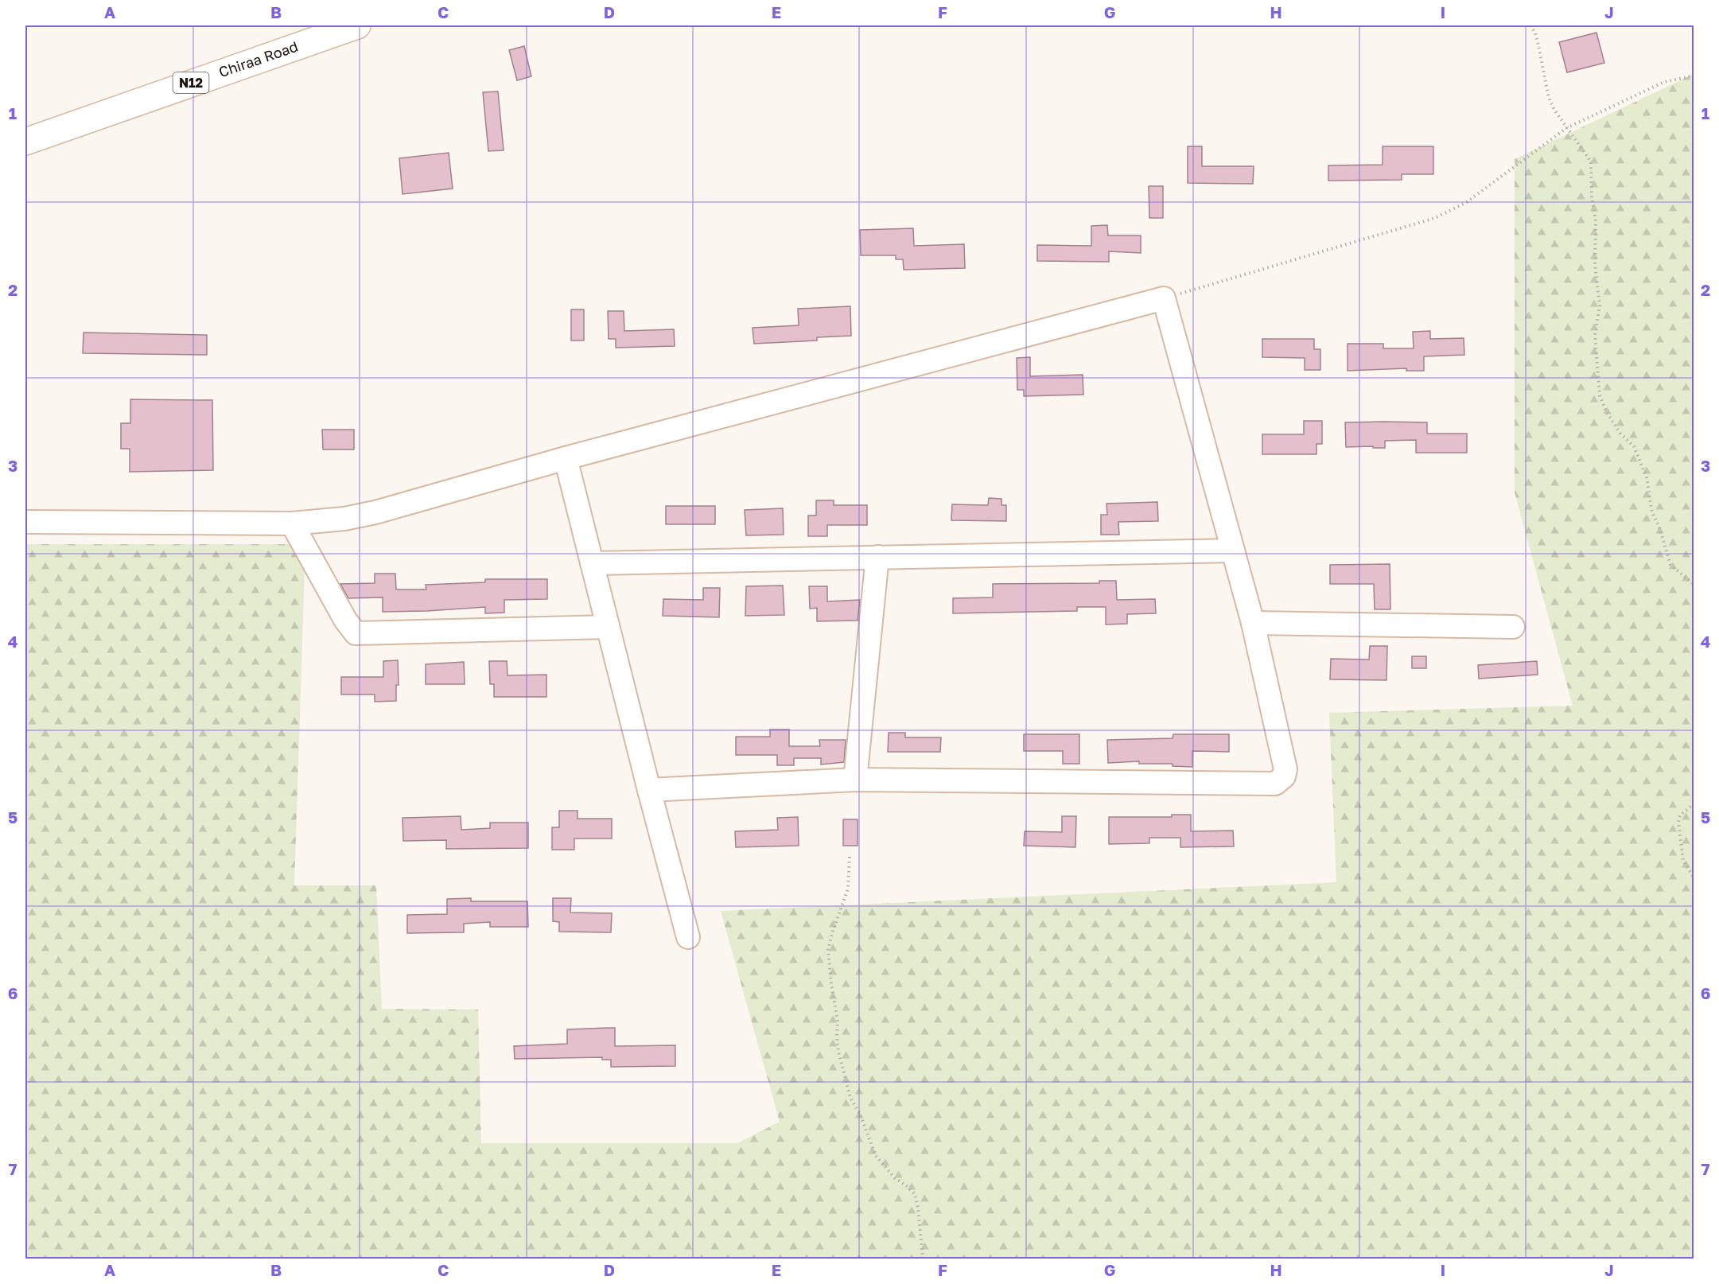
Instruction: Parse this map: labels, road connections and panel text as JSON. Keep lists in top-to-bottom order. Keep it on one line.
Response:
{"streets":{"highway":["Chiraa Road","N12"]},"grid":{"columns":["A","B","C","D","E","F","G","H","I","J"],"rows":["1","2","3","4","5","6","7"]}}
